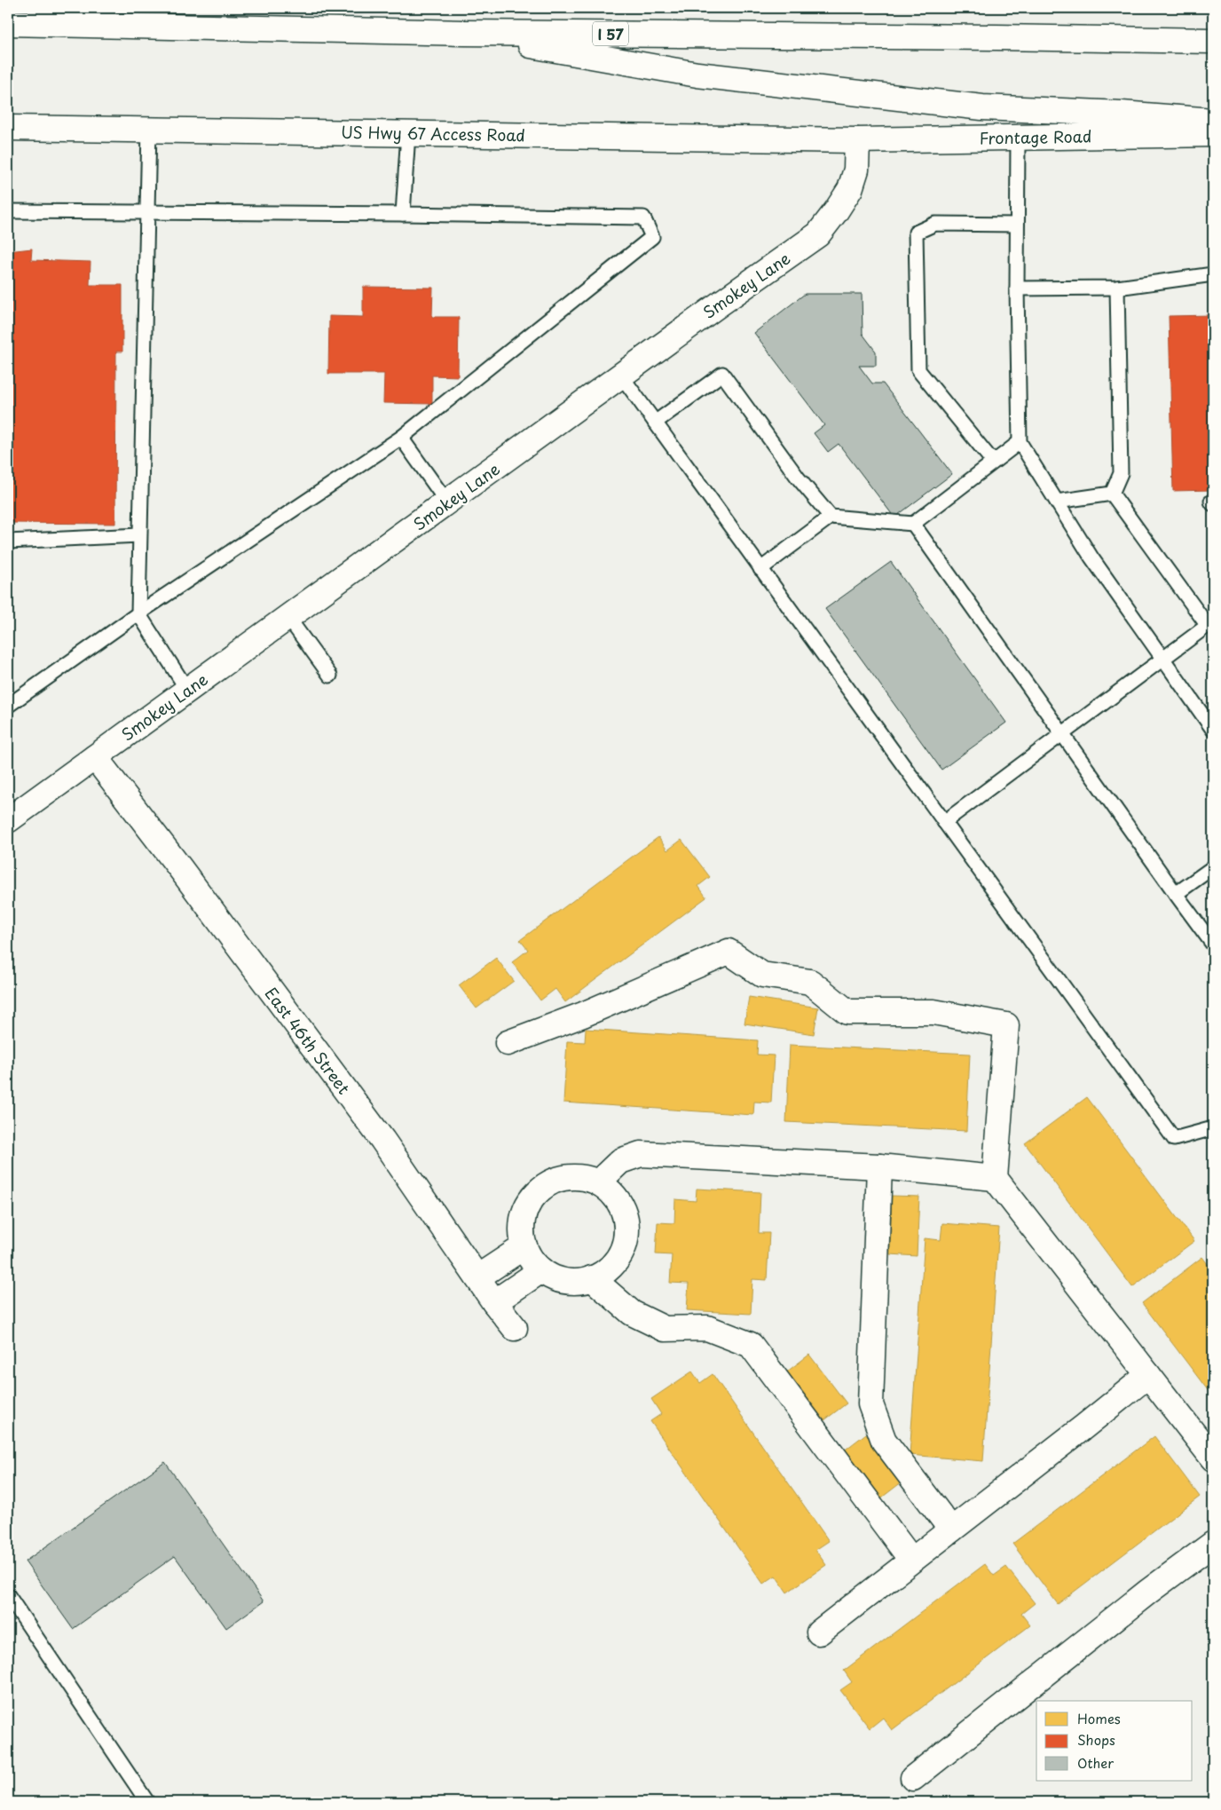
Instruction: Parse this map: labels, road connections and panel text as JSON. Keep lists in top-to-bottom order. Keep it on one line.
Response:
{"streets":{"main road":["I 57","US Hwy 67 Access Road","Frontage Road","Smokey Lane","East 46th Street"]},"crossings":[["US Hwy 67 Access Road","Frontage Road"],["US Hwy 67 Access Road","Smokey Lane"],["Frontage Road","Smokey Lane"],["Smokey Lane","East 46th Street"]],"legend":["Homes","Shops","Other"]}
